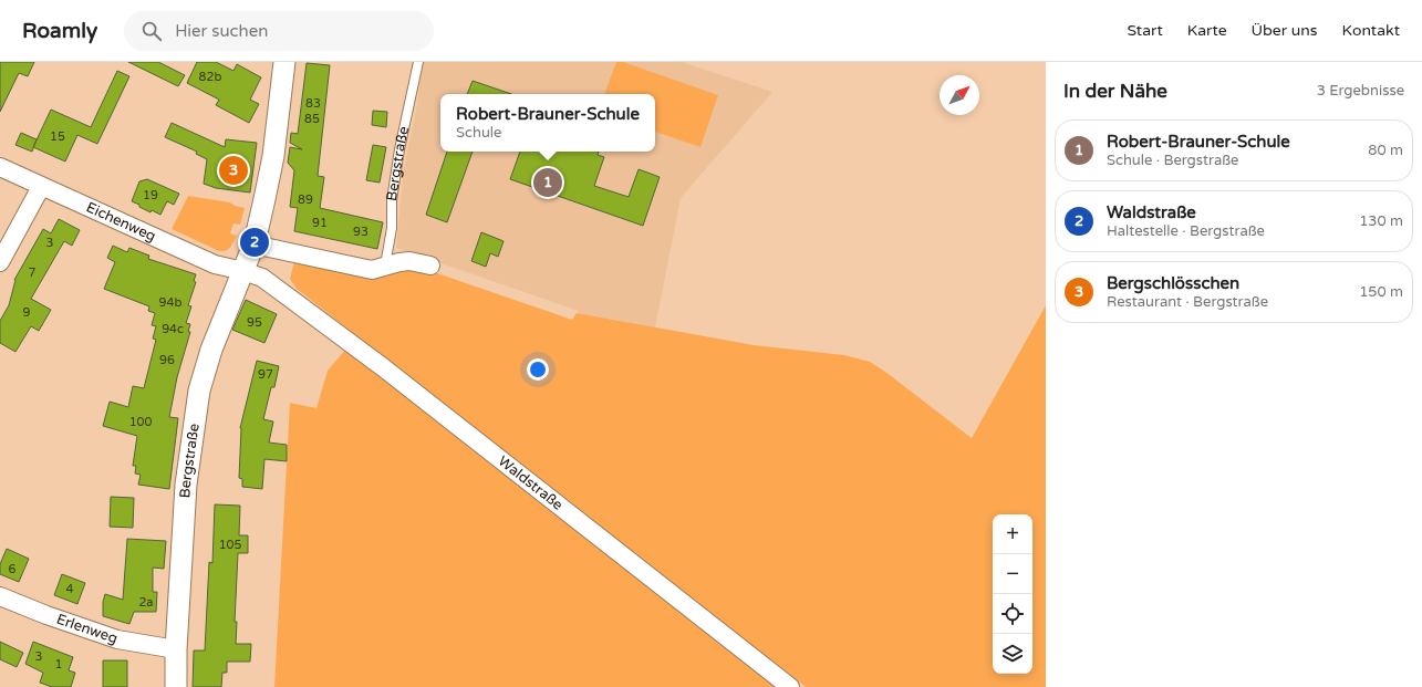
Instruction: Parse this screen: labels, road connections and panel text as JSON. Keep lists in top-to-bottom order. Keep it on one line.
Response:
{"streets":{"street":["Bergstraße","Eichenweg","Waldstraße","Erlenweg"]},"crossings":[["Bergstraße","Eichenweg"],["Bergstraße","Waldstraße"],["Bergstraße","Erlenweg"],["Eichenweg","Waldstraße"]],"house_numbers":["82b","83","85","15","19","89","91","93","3","7","94b","9","95","94c","96","97","100","105","6","4","2a","3","1"],"north":"top right","page":{"header":"Roamly","search":"Hier suchen","nav":["Start","Karte","Über uns","Kontakt"],"heading":["In der Nähe","3 Ergebnisse"],"popup":["Robert-Brauner-Schule","Schule"],"list":[{"mark":"1","name":"Robert-Brauner-Schule","note":"Schule · Bergstraße","value":"80 m"},{"mark":"2","name":"Waldstraße","note":"Haltestelle · Bergstraße","value":"130 m"},{"mark":"3","name":"Bergschlösschen","note":"Restaurant · Bergstraße","value":"150 m"}],"pins":["3","1","2"],"map_buttons":["+","−"]}}
